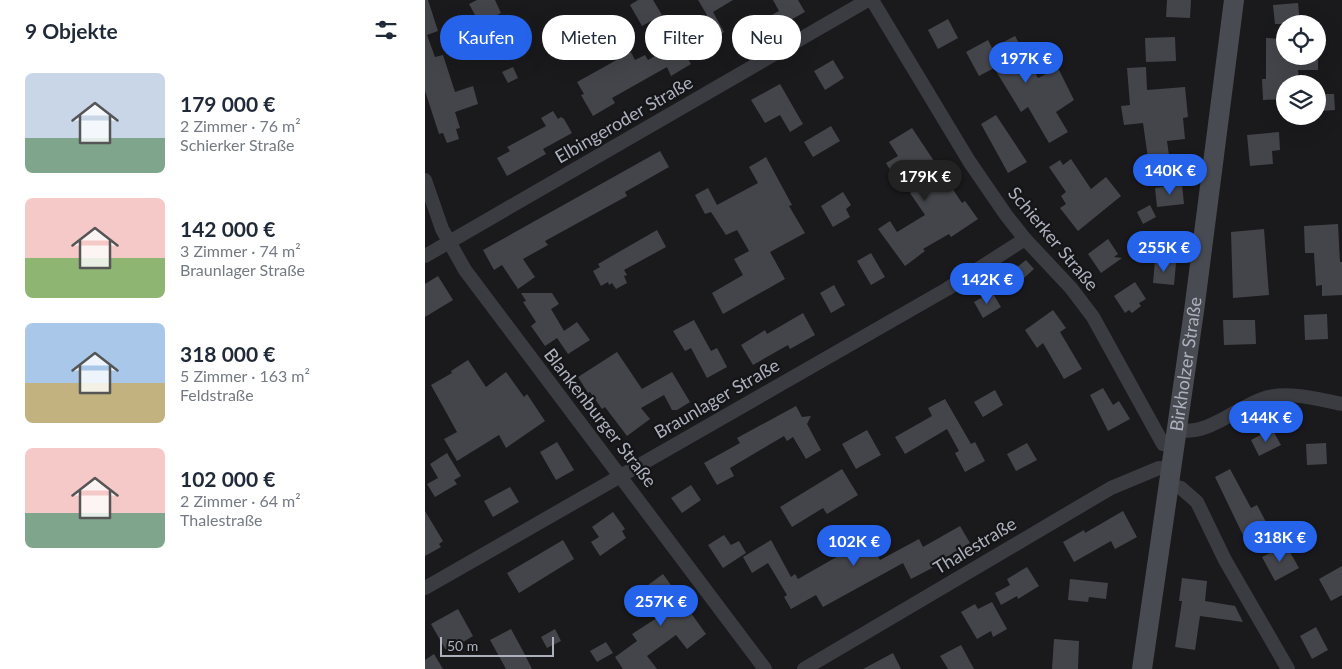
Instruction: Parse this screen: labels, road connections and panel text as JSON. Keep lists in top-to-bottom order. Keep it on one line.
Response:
{"streets":{"street":["Elbingeroder Straße","Schierker Straße","Birkholzer Straße","Braunlager Straße","Blankenburger Straße","Thalestraße"]},"crossings":[["Elbingeroder Straße","Blankenburger Straße"],["Schierker Straße","Birkholzer Straße"],["Schierker Straße","Braunlager Straße"],["Birkholzer Straße","Thalestraße"],["Braunlager Straße","Blankenburger Straße"]],"scale_bar":"50 m","page":{"heading":"9 Objekte","chip":["Kaufen","Mieten","Filter","Neu"],"price":["197K €","140K €","179K €","255K €","142K €","144K €","318K €","102K €","257K €"],"list":[{"name":"179 000 €","note":"2 Zimmer · 76 m² · Schierker Straße"},{"name":"142 000 €","note":"3 Zimmer · 74 m² · Braunlager Straße"},{"name":"318 000 €","note":"5 Zimmer · 163 m² · Feldstraße"},{"name":"102 000 €","note":"2 Zimmer · 64 m² · Thalestraße"}],"scale":"50 m"}}
